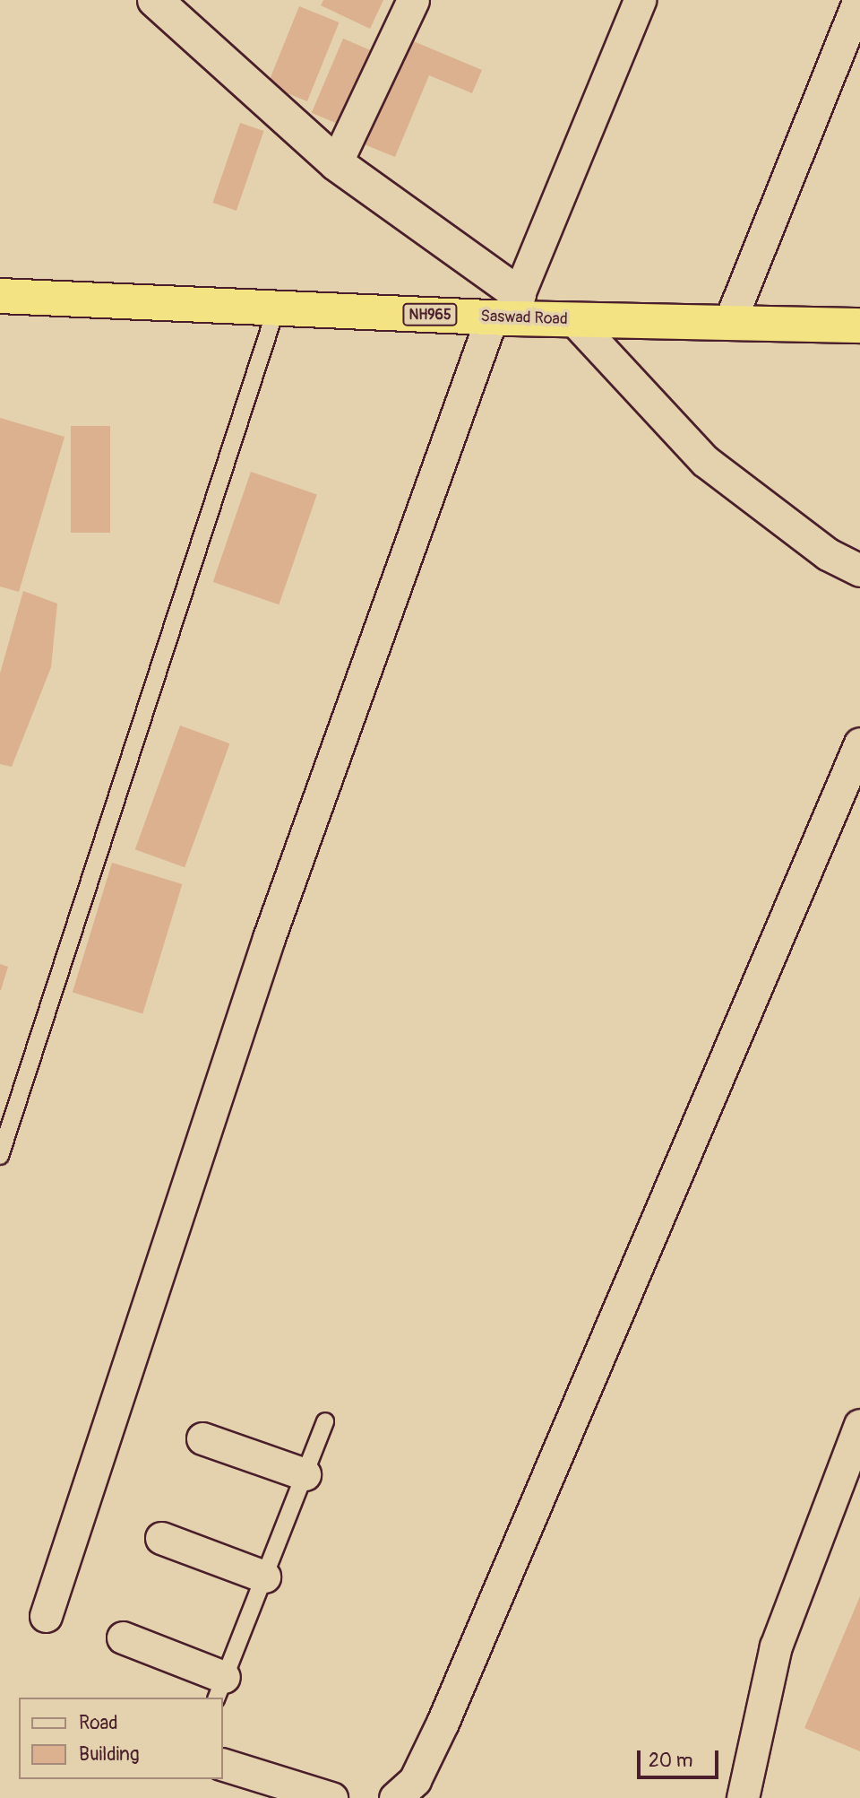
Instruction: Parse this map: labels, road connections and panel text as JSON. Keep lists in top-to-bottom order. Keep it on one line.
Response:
{"streets":{"highway":["NH965","Saswad Road"]},"legend":["Road","Building"],"scale_bar":"20 m"}
